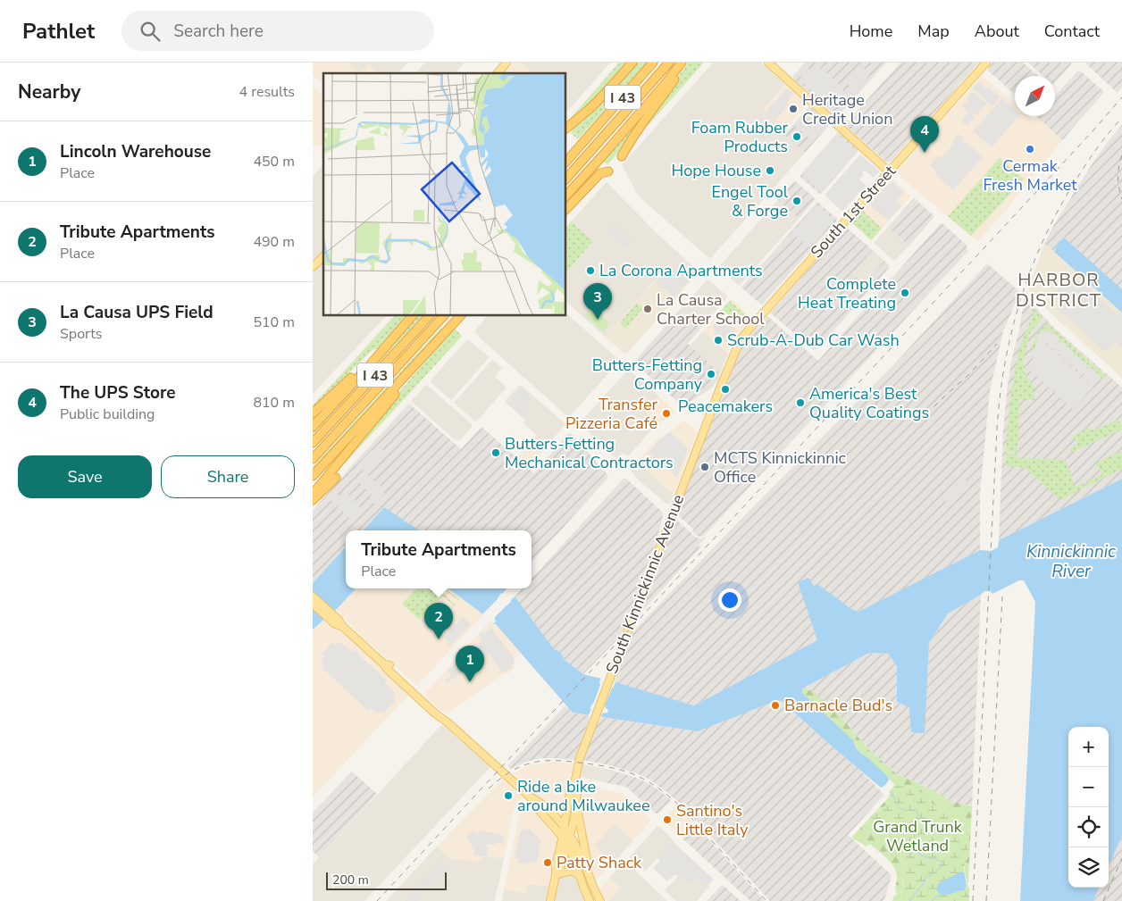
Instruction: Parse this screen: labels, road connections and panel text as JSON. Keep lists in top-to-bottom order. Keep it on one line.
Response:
{"streets":{"highway":["I 43"],"main road":["South 1st Street","South Kinnickinnic Avenue"]},"crossings":[["South 1st Street","South Kinnickinnic Avenue"]],"districts":["HARBOR DISTRICT"],"water":["Kinnickinnic River"],"parks":["Grand Trunk Wetland"],"places":["Heritage Credit Union","Foam Rubber Products","Cermak Fresh Market","Hope House","Engel Tool & Forge","La Corona Apartments","Complete Heat Treating","La Causa Charter School","Scrub-A-Dub Car Wash","Butters-Fetting Company","Peacemakers","America's Best Quality Coatings","Transfer Pizzeria Café","Butters-Fetting Mechanical Contractors","MCTS Kinnickinnic Office","Barnacle Bud's","Ride a bike around Milwaukee","Santino's Little Italy","Patty Shack"],"scale_bar":"200 m","north":"top right","page":{"header":"Pathlet","search":"Search here","nav":["Home","Map","About","Contact"],"heading":["Nearby","4 results"],"pins":["4","3","2","1"],"list":[{"mark":"1","name":"Lincoln Warehouse","note":"Place","value":"450 m"},{"mark":"2","name":"Tribute Apartments","note":"Place","value":"490 m"},{"mark":"3","name":"La Causa UPS Field","note":"Sports","value":"510 m"},{"mark":"4","name":"The UPS Store","note":"Public building","value":"810 m"}],"buttons":["Save","Share"],"popup":["Tribute Apartments","Place"],"map_buttons":["+","−"],"scale":"200 m"}}
